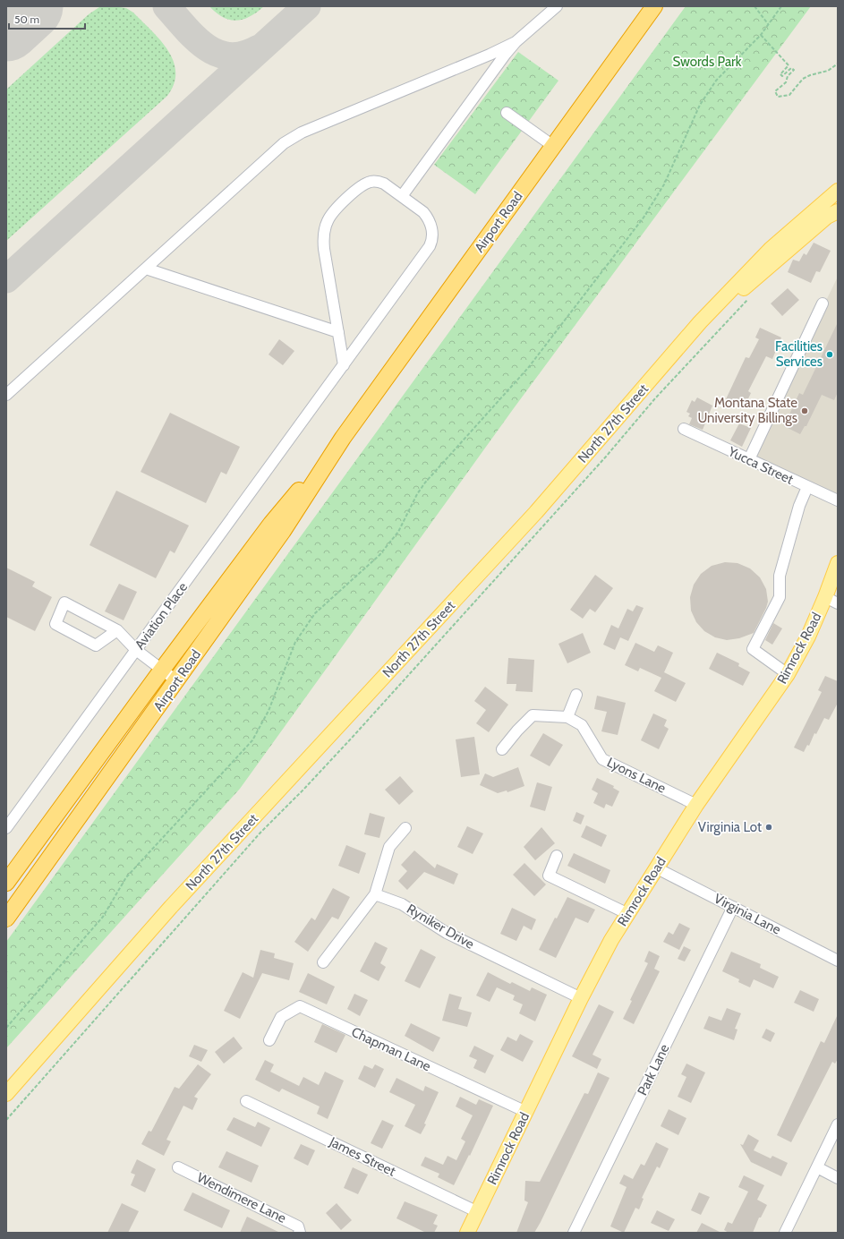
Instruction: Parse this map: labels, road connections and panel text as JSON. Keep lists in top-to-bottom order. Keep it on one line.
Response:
{"streets":{"highway":["Airport Road"],"main road":["North 27th Street","Rimrock Road"],"street":["Yucca Street","Aviation Place","Lyons Lane","Virginia Lane","Ryniker Drive","Chapman Lane","Park Lane","James Street","Wendimere Lane"]},"crossings":[["Rimrock Road","Lyons Lane"],["Rimrock Road","Virginia Lane"],["Rimrock Road","Ryniker Drive"],["Rimrock Road","Chapman Lane"],["Rimrock Road","James Street"],["Virginia Lane","Park Lane"]],"parks":["Swords Park"],"places":["Facilities Services","Montana State University Billings","Virginia Lot"],"scale_bar":"50 m"}
